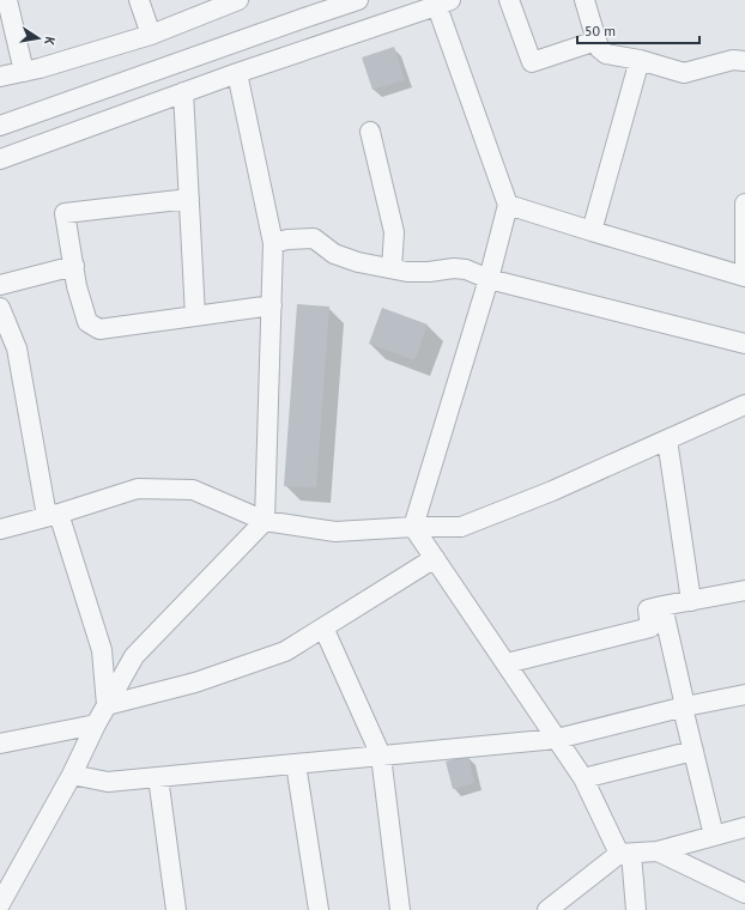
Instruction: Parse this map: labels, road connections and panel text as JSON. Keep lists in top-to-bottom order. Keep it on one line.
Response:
{"scale_bar":"50 m","north":"right"}
